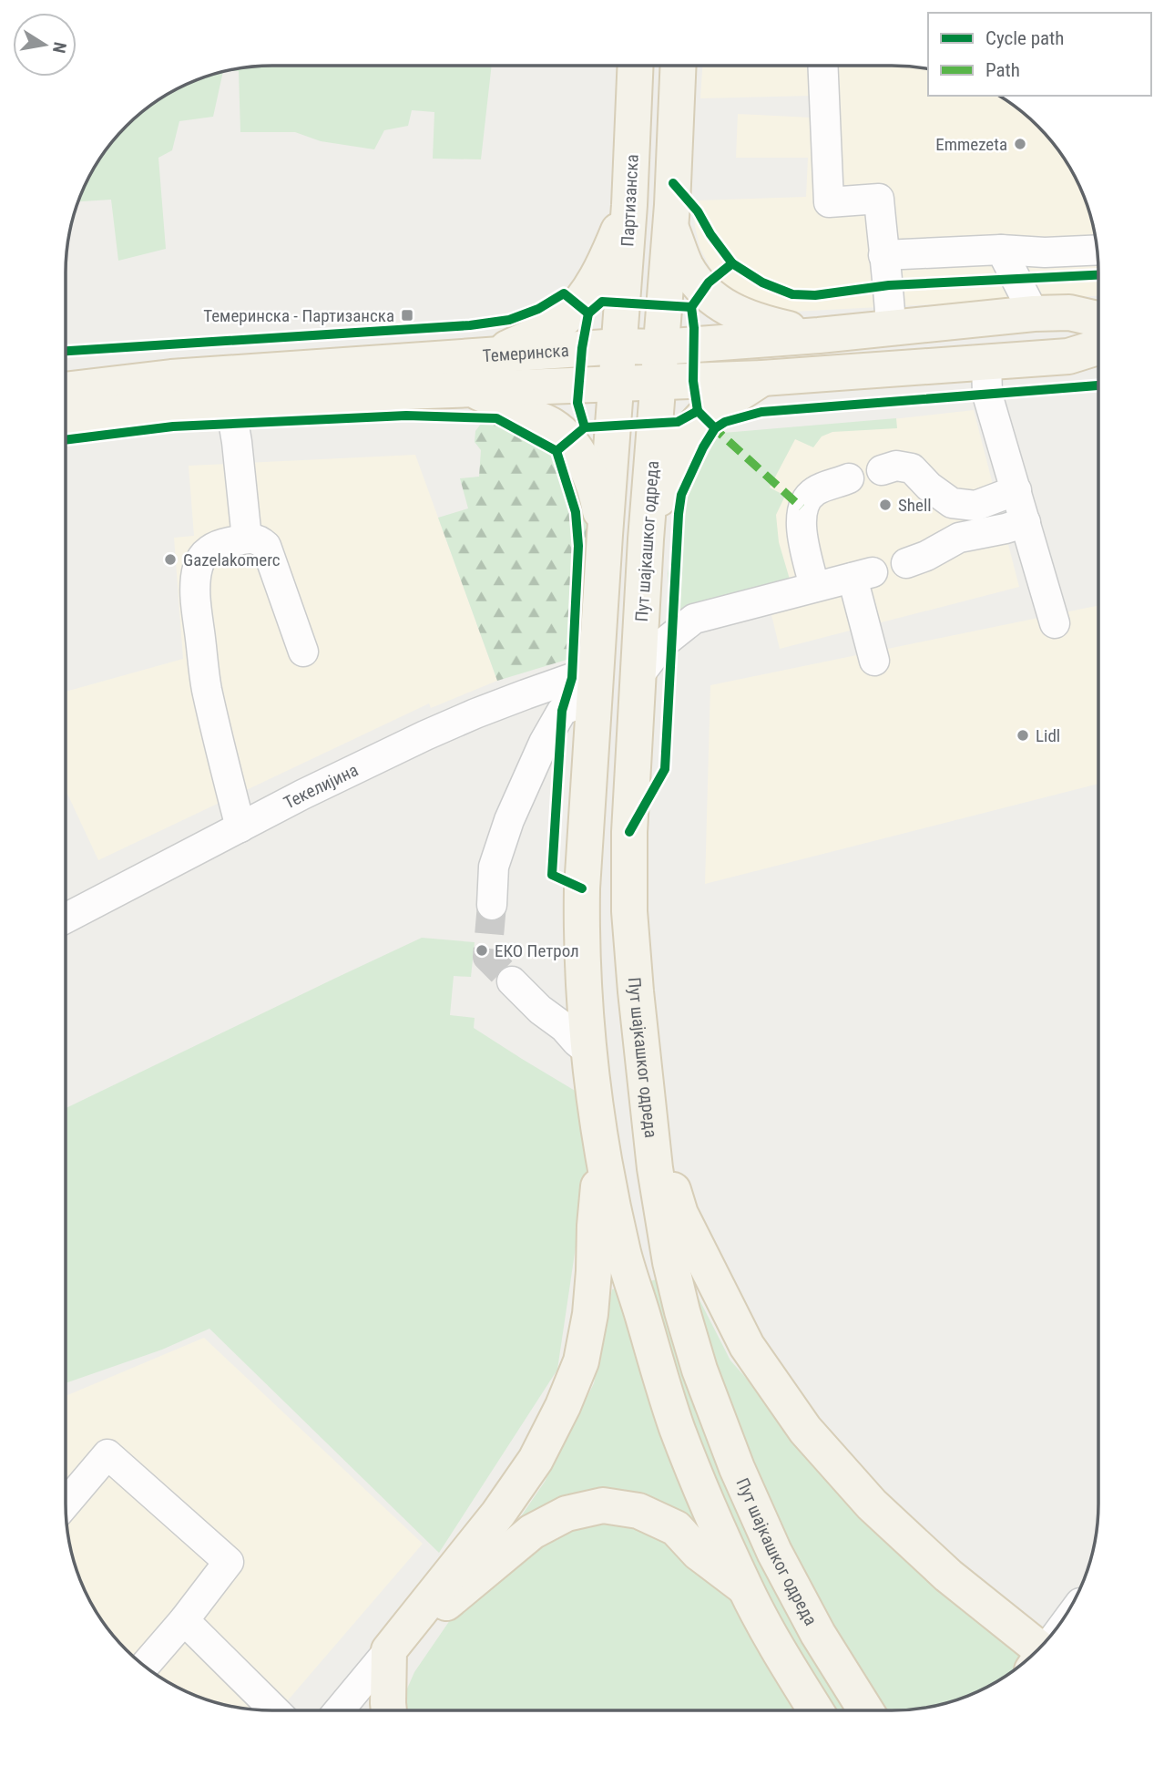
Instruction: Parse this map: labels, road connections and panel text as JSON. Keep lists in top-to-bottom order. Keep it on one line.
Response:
{"streets":{"main road":["Партизанска","Темеринска","Пут шајкашког одреда"],"street":["Текелијина"]},"crossings":[["Партизанска","Темеринска"],["Темеринска","Пут шајкашког одреда"]],"places":{"other":["Emmezeta","Shell","Gazelakomerc","Lidl","ЕКО Петрол"],"transit":["Темеринска - Партизанска"]},"legend":["Cycle path","Path"],"north":"right"}
